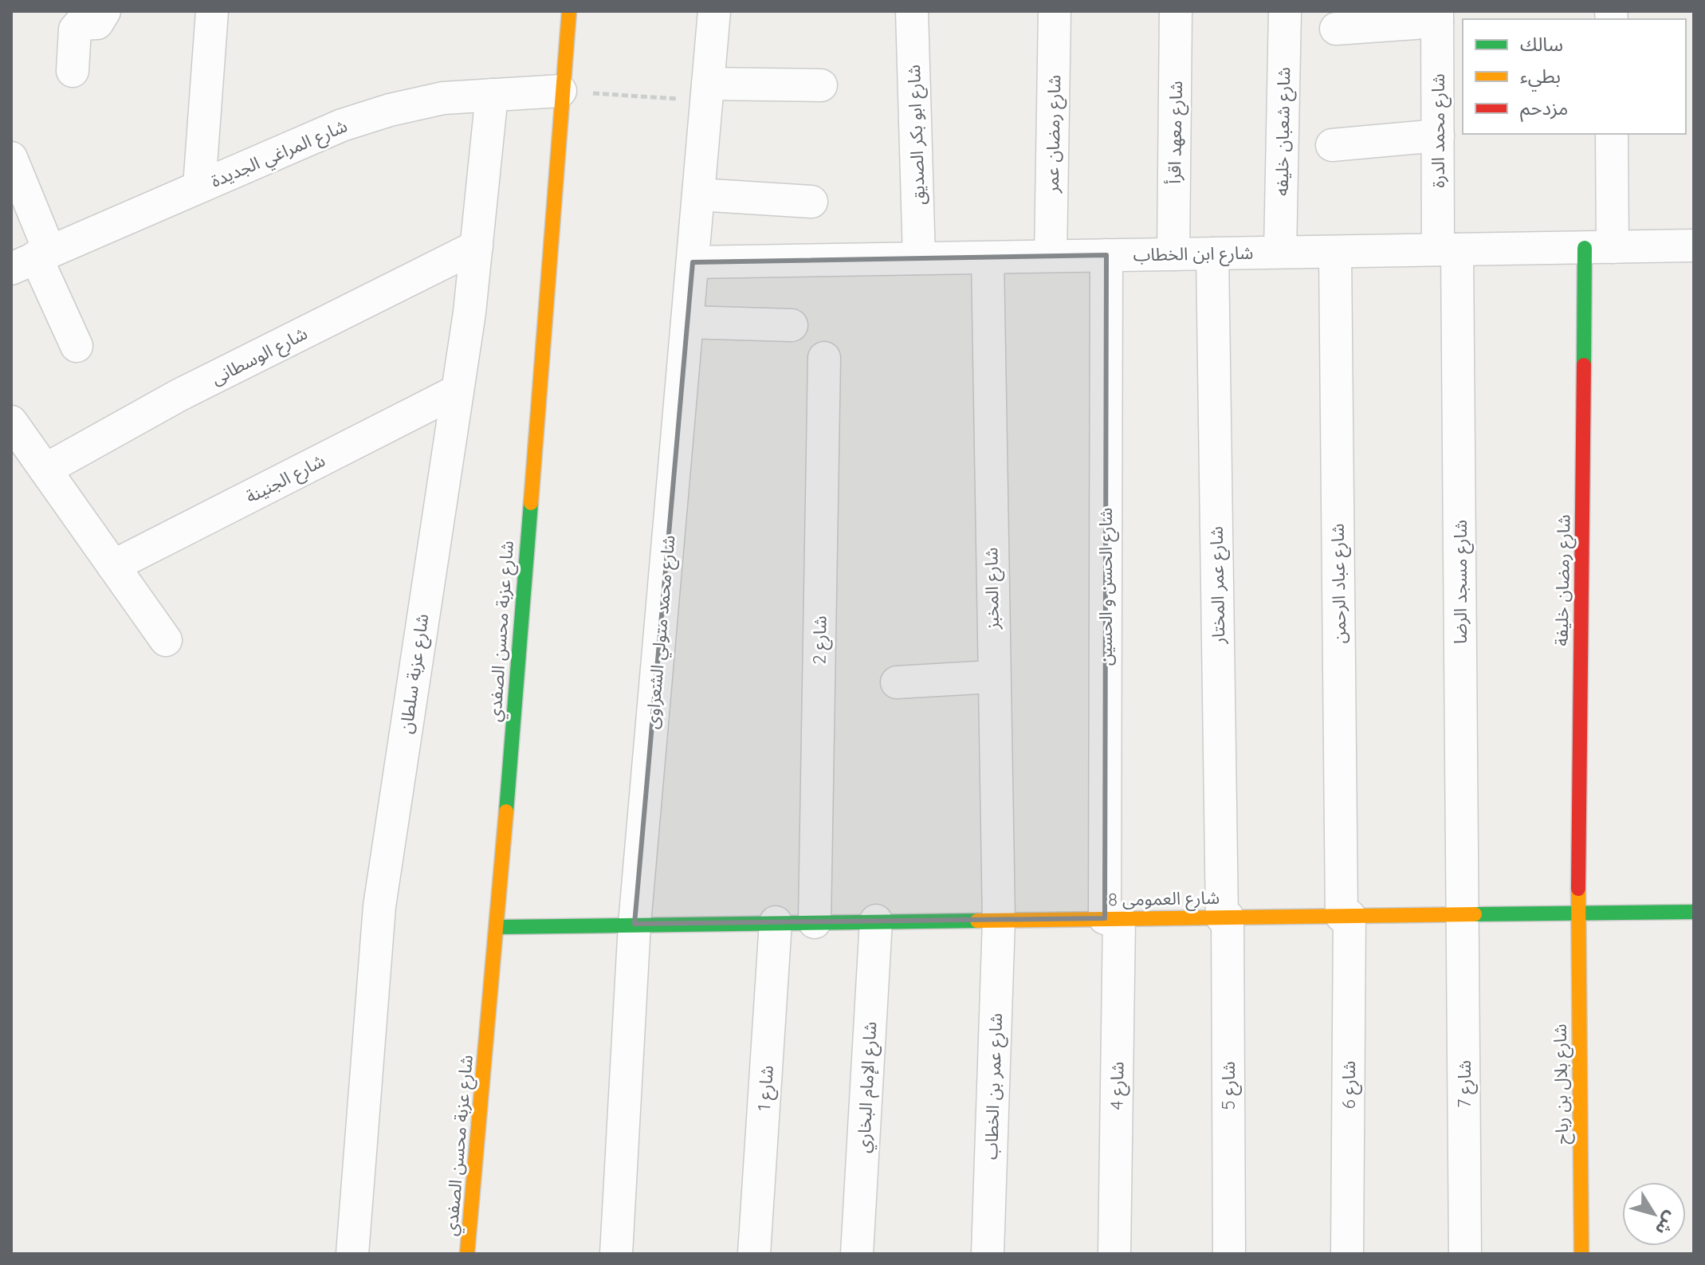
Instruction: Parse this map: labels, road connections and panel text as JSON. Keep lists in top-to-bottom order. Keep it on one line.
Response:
{"streets":{"street":["شارع محمد الدرة","شارع شعبان خليفه","شارع معهد اقرأ","شارع رمضان عمر","شارع ابو بكر الصديق","شارع المراغي الجديدة","شارع ابن الخطاب","شارع الوسطانى","شارع الجنينة","شارع رمضان خليفة","شارع مسجد الرضا","شارع عباد الرحمن","شارع عمر المختار","شارع الحسن و الحسين","شارع المخبز","شارع عزبة محسن الصفدي","شارع محمد متولي الشعراوى","شارع 2","شارع عزبة سلطان","شارع العمومى 8","شارع 7","شارع بلال بن رباح","شارع 6","شارع 4","شارع 5","شارع عمر بن الخطاب","شارع الإمام البخاري","شارع 1"]},"crossings":[["شارع محمد الدرة","شارع ابن الخطاب"],["شارع محمد الدرة","شارع مسجد الرضا"],["شارع شعبان خليفه","شارع ابن الخطاب"],["شارع معهد اقرأ","شارع ابن الخطاب"],["شارع رمضان عمر","شارع ابن الخطاب"],["شارع ابو بكر الصديق","شارع ابن الخطاب"],["شارع المراغي الجديدة","شارع عزبة محسن الصفدي"],["شارع المراغي الجديدة","شارع عزبة سلطان"],["شارع ابن الخطاب","شارع رمضان خليفة"],["شارع ابن الخطاب","شارع مسجد الرضا"],["شارع ابن الخطاب","شارع عباد الرحمن"],["شارع ابن الخطاب","شارع عمر المختار"],["شارع ابن الخطاب","شارع الحسن و الحسين"],["شارع ابن الخطاب","شارع المخبز"],["شارع ابن الخطاب","شارع محمد متولي الشعراوى"],["شارع الوسطانى","شارع عزبة سلطان"],["شارع الجنينة","شارع عزبة سلطان"],["شارع رمضان خليفة","شارع العمومى 8"],["شارع رمضان خليفة","شارع بلال بن رباح"],["شارع مسجد الرضا","شارع العمومى 8"],["شارع مسجد الرضا","شارع 7"],["شارع عباد الرحمن","شارع العمومى 8"],["شارع عباد الرحمن","شارع 6"],["شارع عمر المختار","شارع العمومى 8"],["شارع عمر المختار","شارع 5"],["شارع الحسن و الحسين","شارع العمومى 8"],["شارع الحسن و الحسين","شارع 4"],["شارع المخبز","شارع العمومى 8"],["شارع المخبز","شارع عمر بن الخطاب"],["شارع عزبة محسن الصفدي","شارع العمومى 8"],["شارع محمد متولي الشعراوى","شارع العمومى 8"],["شارع 2","شارع العمومى 8"],["شارع العمومى 8","شارع 7"],["شارع العمومى 8","شارع بلال بن رباح"],["شارع العمومى 8","شارع 6"],["شارع العمومى 8","شارع 4"],["شارع العمومى 8","شارع 5"],["شارع العمومى 8","شارع عمر بن الخطاب"],["شارع العمومى 8","شارع الإمام البخاري"],["شارع العمومى 8","شارع 1"]],"legend":["سالك","بطيء","مزدحم"],"north":"bottom right"}
